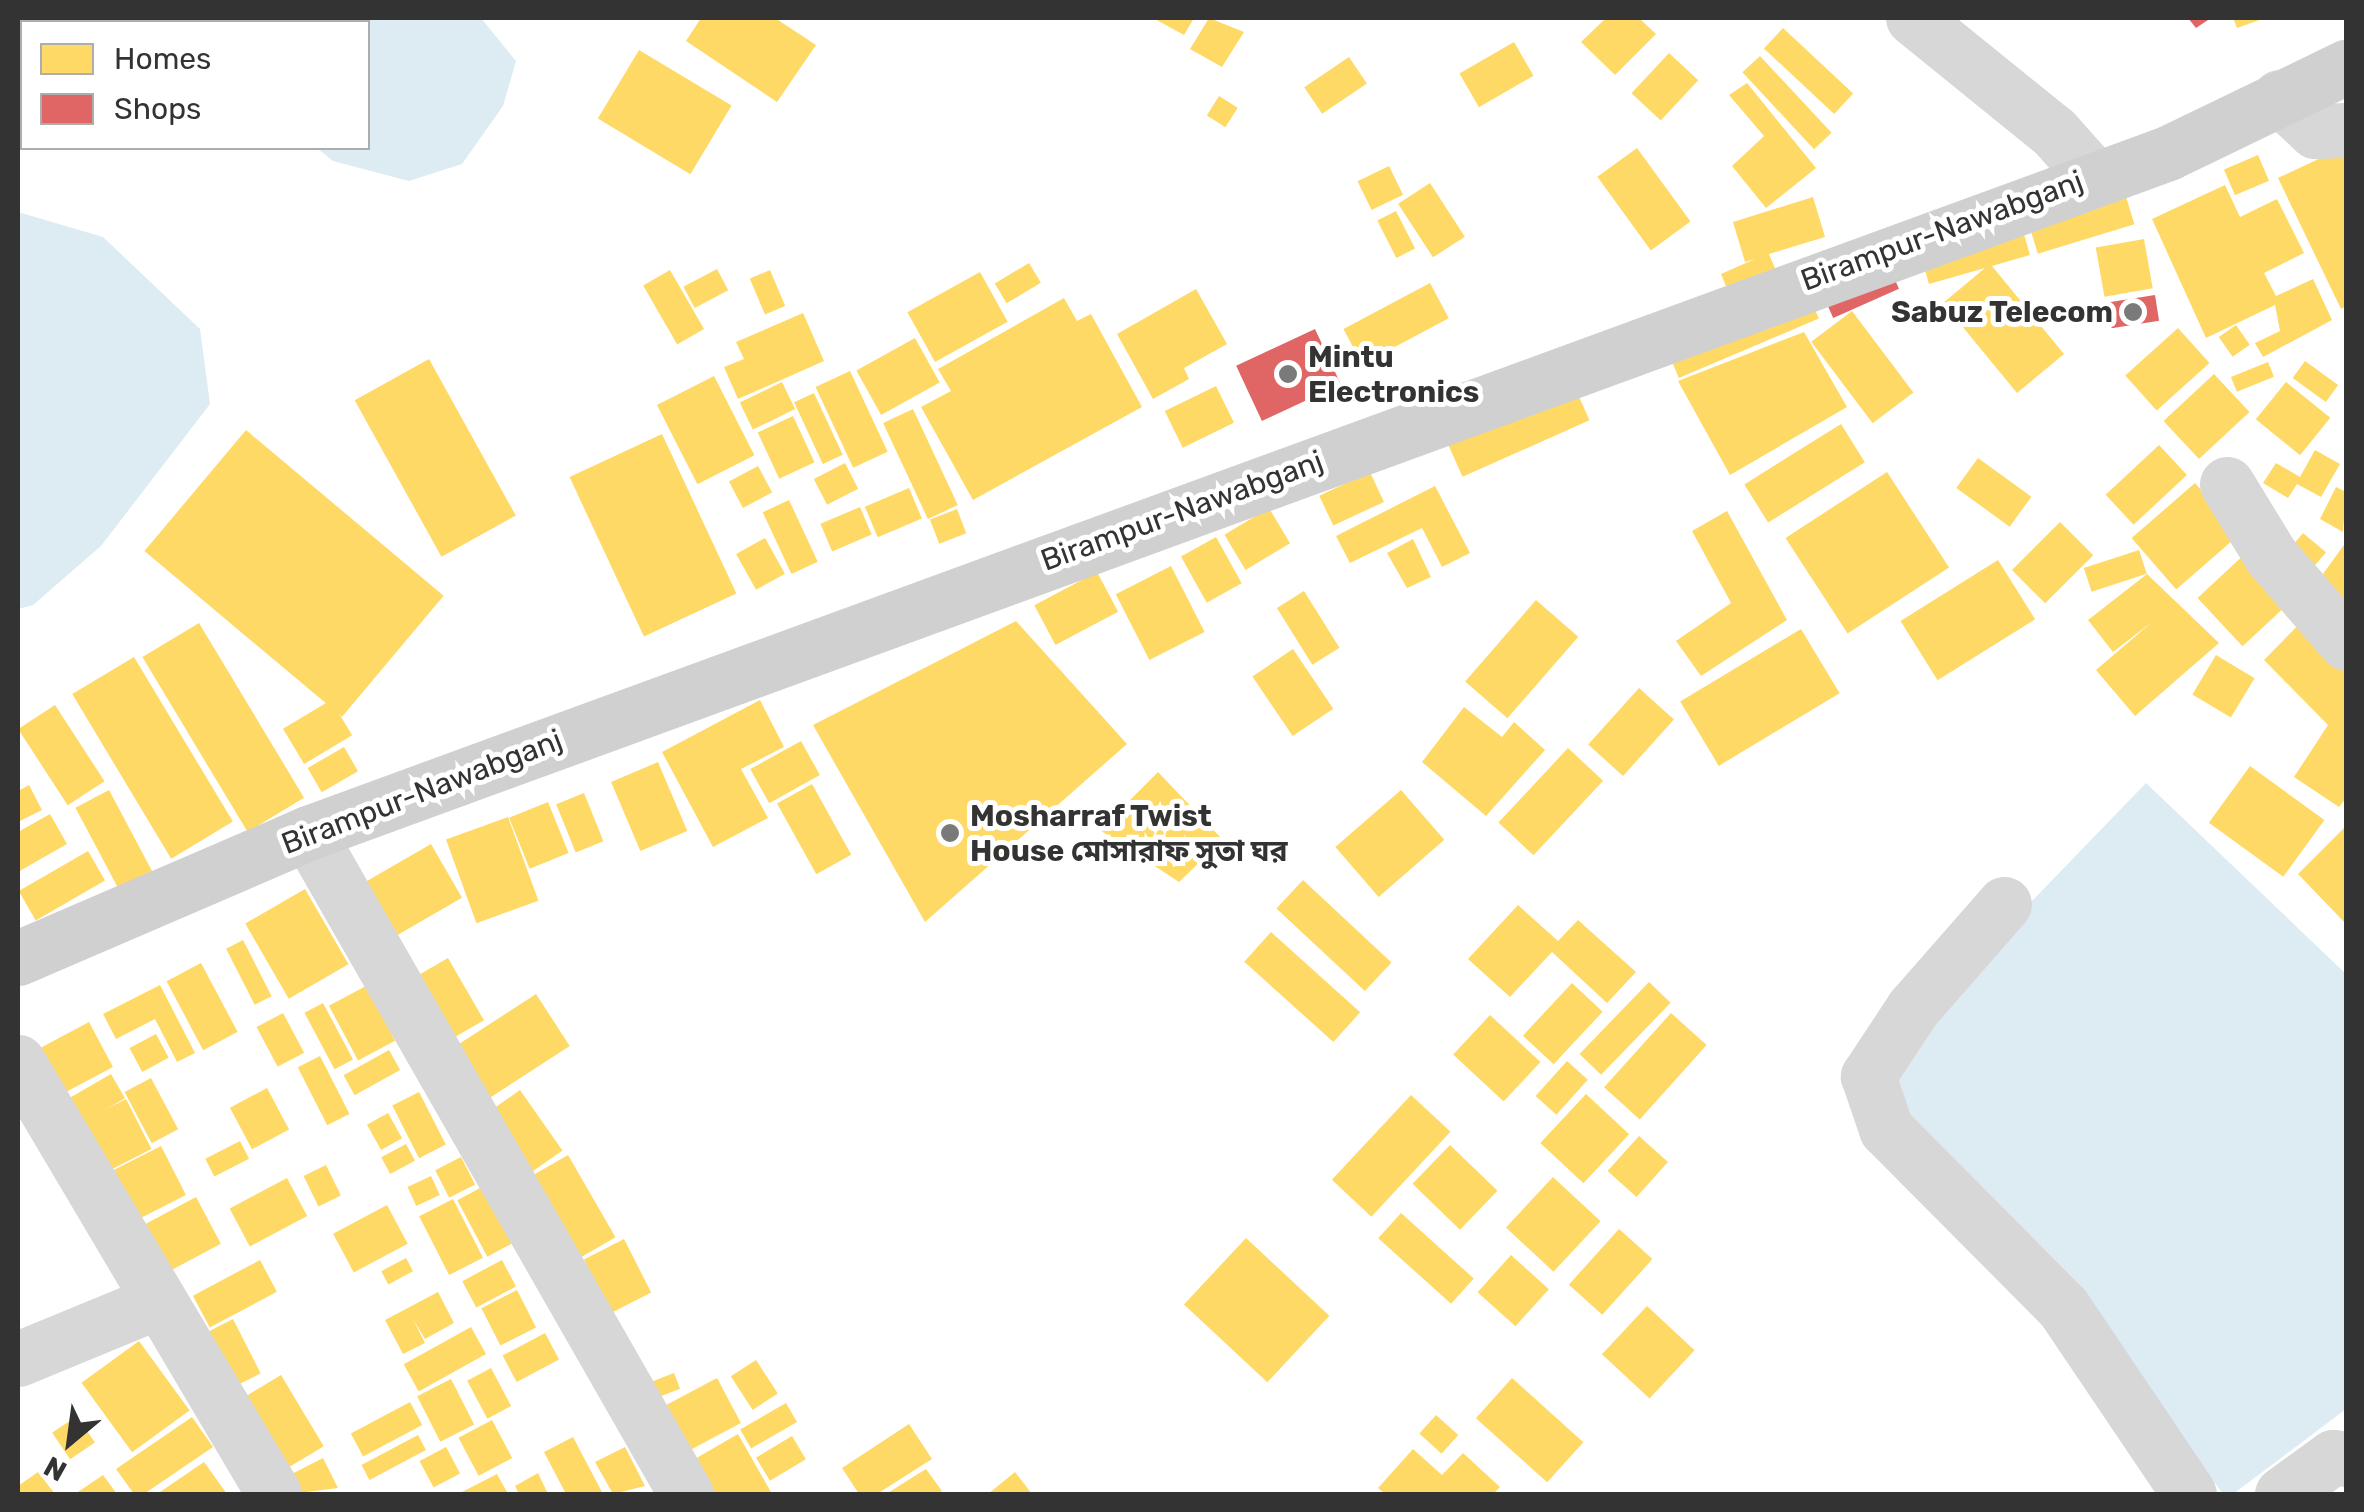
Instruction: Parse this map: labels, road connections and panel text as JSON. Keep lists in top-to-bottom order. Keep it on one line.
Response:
{"streets":{"main road":["Birampur-Nawabganj"]},"places":["Sabuz Telecom","Mintu Electronics","Mosharraf Twist House মোসারাফ সুতা ঘর"],"legend":["Homes","Shops"],"north":"bottom left"}
